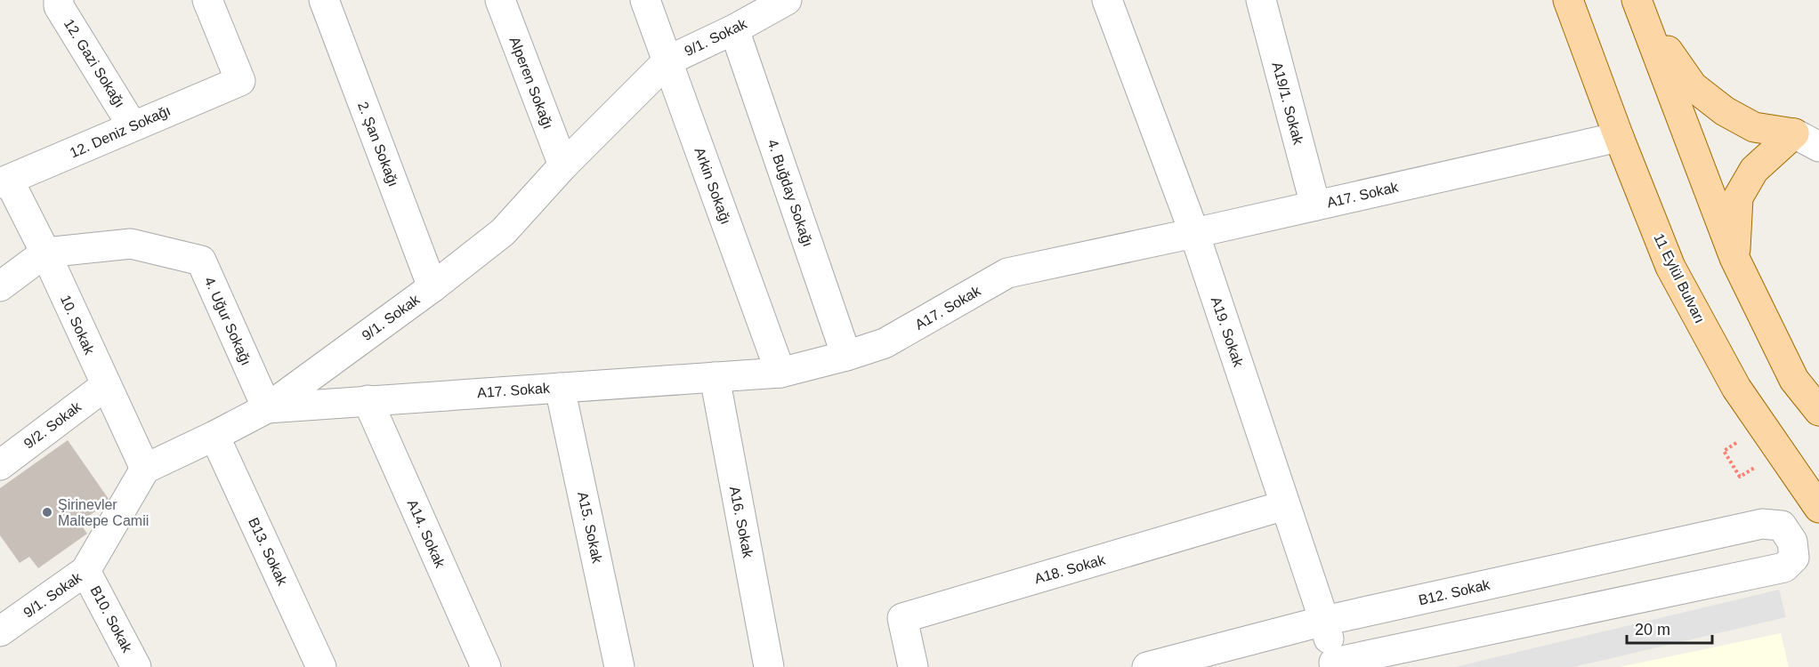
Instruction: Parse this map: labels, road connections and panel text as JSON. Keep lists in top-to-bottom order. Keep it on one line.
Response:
{"streets":{"main road":["11 Eylül Bulvarı"],"street":["9/1. Sokak","12. Gazi Sokağı","Alperen Sokağı","A19/1. Sokak","12. Deniz Sokağı","2. Şan Sokağı","Arkin Sokağı","4. Buğday Sokağı","A17. Sokak","4. Uğur Sokağı","10. Sokak","A19. Sokak","9/2. Sokak","A16. Sokak","A15. Sokak","A14. Sokak","B13. Sokak","A18. Sokak","B12. Sokak","B10. Sokak"]},"crossings":[["9/1. Sokak","Alperen Sokağı"],["9/1. Sokak","2. Şan Sokağı"],["9/1. Sokak","Arkin Sokağı"],["9/1. Sokak","4. Buğday Sokağı"],["9/1. Sokak","A17. Sokak"],["9/1. Sokak","4. Uğur Sokağı"],["9/1. Sokak","10. Sokak"],["9/1. Sokak","B13. Sokak"],["9/1. Sokak","B10. Sokak"],["12. Gazi Sokağı","12. Deniz Sokağı"],["A19/1. Sokak","A17. Sokak"],["12. Deniz Sokağı","10. Sokak"],["Arkin Sokağı","A17. Sokak"],["4. Buğday Sokağı","A17. Sokak"],["A17. Sokak","11 Eylül Bulvarı"],["A17. Sokak","4. Uğur Sokağı"],["A17. Sokak","A19. Sokak"],["A17. Sokak","A16. Sokak"],["A17. Sokak","A15. Sokak"],["A17. Sokak","A14. Sokak"],["4. Uğur Sokağı","10. Sokak"],["10. Sokak","9/2. Sokak"],["A19. Sokak","A18. Sokak"],["A19. Sokak","B12. Sokak"]],"places":["Şirinevler Maltepe Camii"],"scale_bar":"20 m"}
